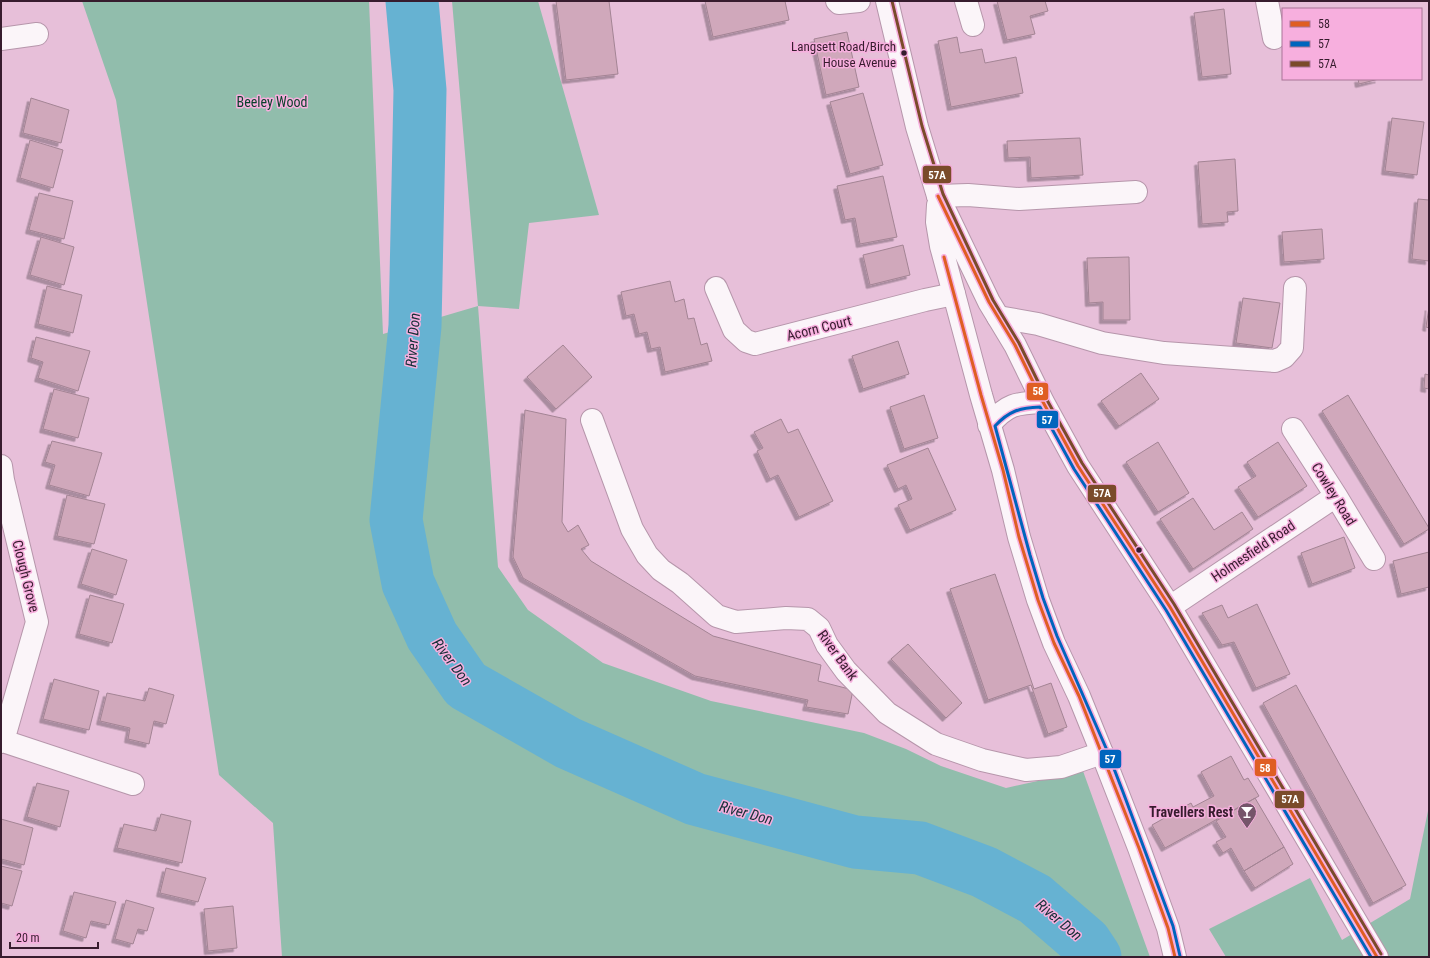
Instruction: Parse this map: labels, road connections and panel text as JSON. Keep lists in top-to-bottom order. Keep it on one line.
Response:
{"streets":{"main road":["Acorn Court","Cowley Road","Holmesfield Road","Clough Grove","River Bank"]},"crossings":[["Cowley Road","Holmesfield Road"]],"water":["River Don"],"parks":["Beeley Wood"],"places":{"other":["Langsett Road/Birch House Avenue"],"bar":["Travellers Rest"]},"lines":["transit line 57A","transit line 58","transit line 57"],"legend":["58","57","57A"],"scale_bar":"20 m"}
